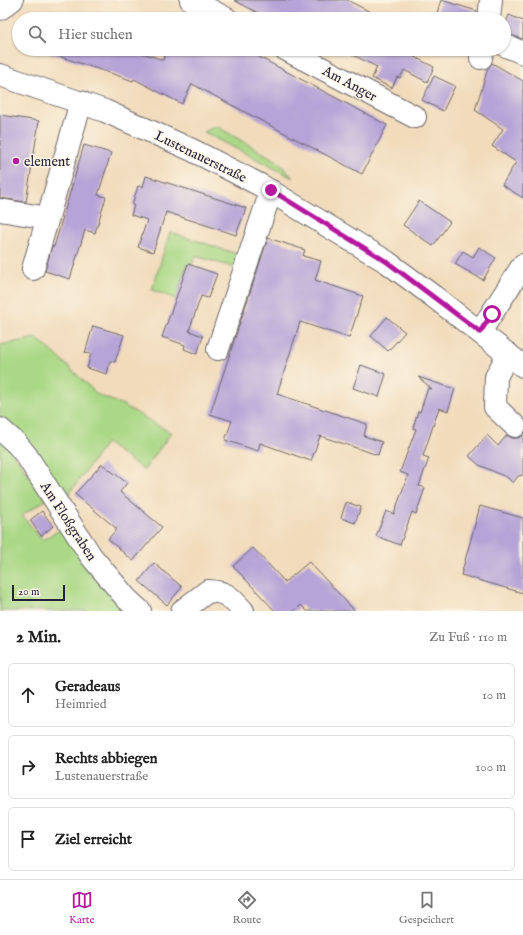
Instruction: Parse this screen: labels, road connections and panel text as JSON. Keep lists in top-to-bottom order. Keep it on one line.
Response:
{"streets":{"street":["Am Anger","Lustenauerstraße","Am Floßgraben"]},"places":["element"],"scale_bar":"20 m","page":{"search":"Hier suchen","scale":"20 m","heading":["2 Min.","Zu Fuß · 110 m"],"list":[["Geradeaus","Heimried","10 m"],["Rechts abbiegen","Lustenauerstraße","100 m"],"Ziel erreicht"],"nav":["Karte","Route","Gespeichert"]}}
